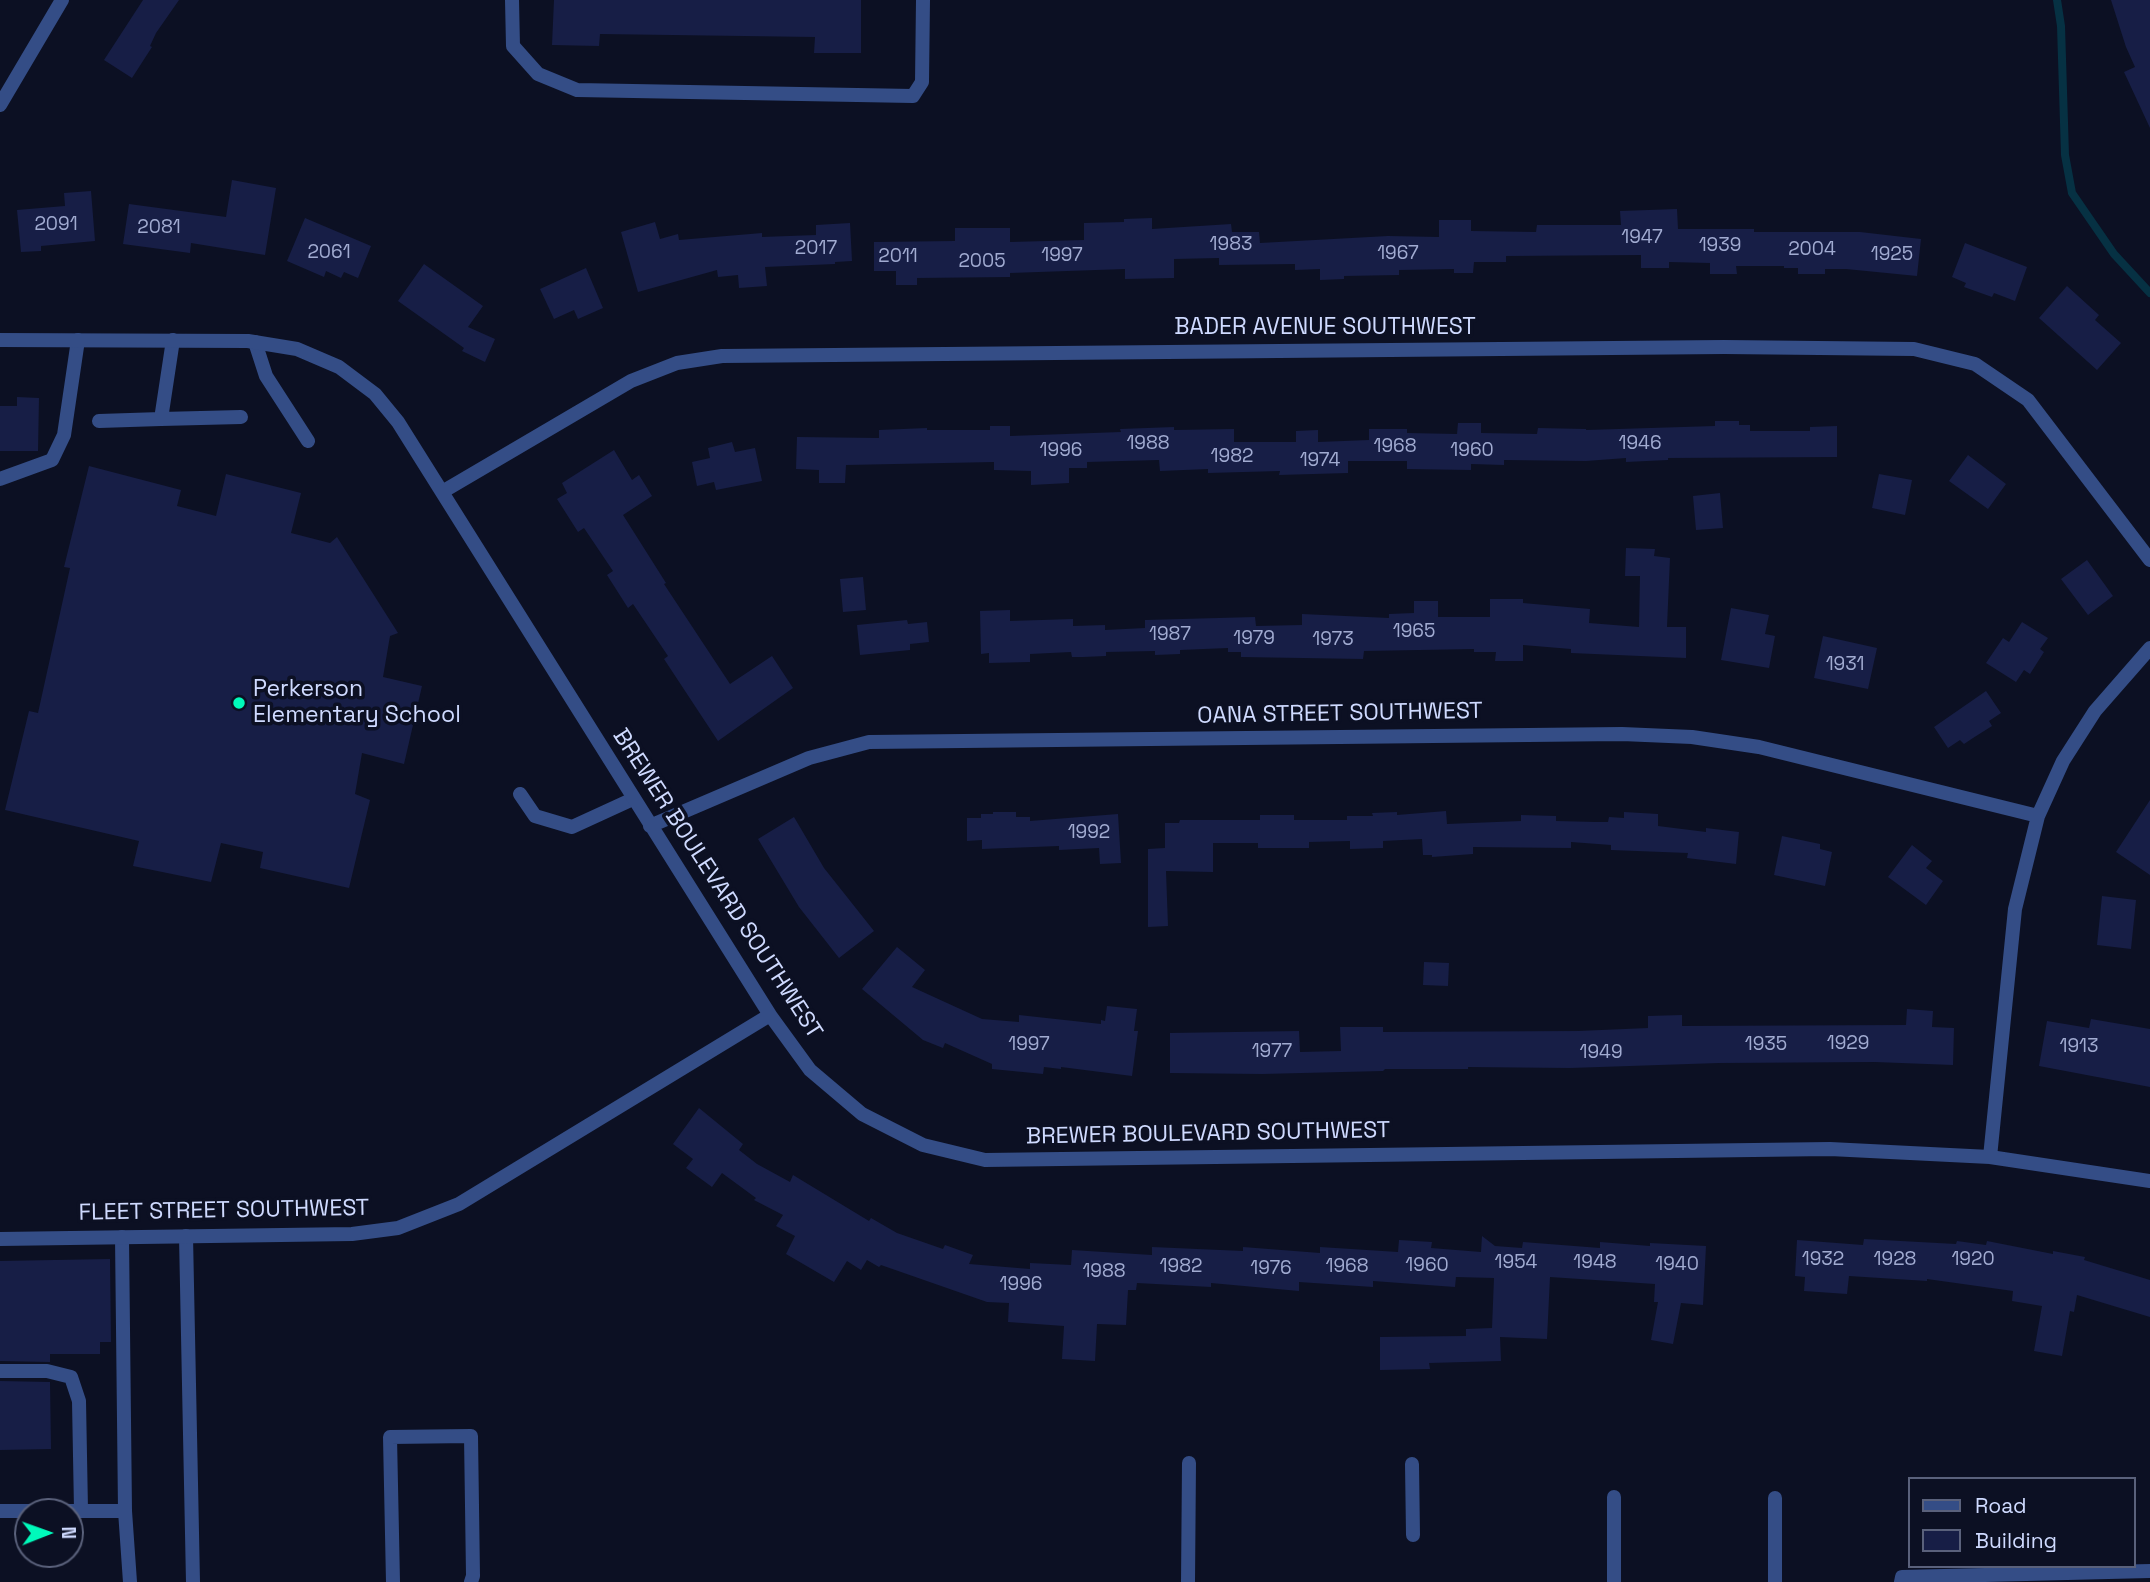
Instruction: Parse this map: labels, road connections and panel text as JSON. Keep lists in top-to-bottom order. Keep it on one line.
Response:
{"streets":{"street":["BADER AVENUE SOUTHWEST","OANA STREET SOUTHWEST","BREWER BOULEVARD SOUTHWEST","FLEET STREET SOUTHWEST"]},"crossings":[["BADER AVENUE SOUTHWEST","BREWER BOULEVARD SOUTHWEST"],["OANA STREET SOUTHWEST","BREWER BOULEVARD SOUTHWEST"],["BREWER BOULEVARD SOUTHWEST","FLEET STREET SOUTHWEST"]],"places":["Perkerson Elementary School"],"house_numbers":["2091","2081","1947","1983","1939","2017","2004","2061","1967","1925","1997","2011","2005","1988","1946","1968","1996","1960","1982","1974","1965","1987","1979","1973","1931","1992","1929","1997","1935","1913","1977","1949","1932","1928","1920","1954","1948","1940","1960","1982","1968","1976","1988","1996"],"legend":["Road","Building"],"north":"right"}
